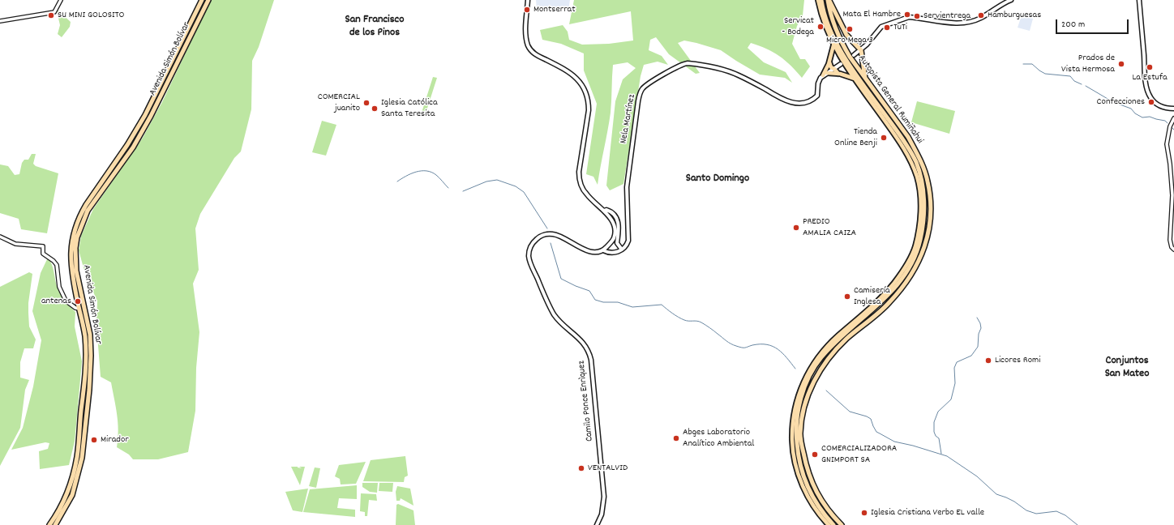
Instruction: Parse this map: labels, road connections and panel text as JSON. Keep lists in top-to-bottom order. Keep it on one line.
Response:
{"streets":{"highway":["Avenida Simón Bolívar","Autopista General Rumiñahui"],"main road":["Nela Martínez","Camilo Ponce Enrìquez"]},"districts":["San Francisco de los Pinos","Santo Domingo","Conjuntos San Mateo"],"places":["Montserrat","Mata El Hambre","SU MINI GOLOSITO","Hamburguesas","Servientrega","Servicat - Bodega","TuTi","Micro Mega 3","Prados de Vista Hermosa","La Estufa","Confecciones","COMERCIAL juanito","Iglesia Católica Santa Teresita","Tienda Online Benji","PREDIO AMALIA CAIZA","Camisería Inglesa","antenas","Licores Romi","Abges Laboratorio Analítico Ambiental","Mirador","COMERCIALIZADORA GNIMPORT SA","VENTALVID","Iglesia Cristiana Verbo EL valle"],"scale_bar":"200 m"}
